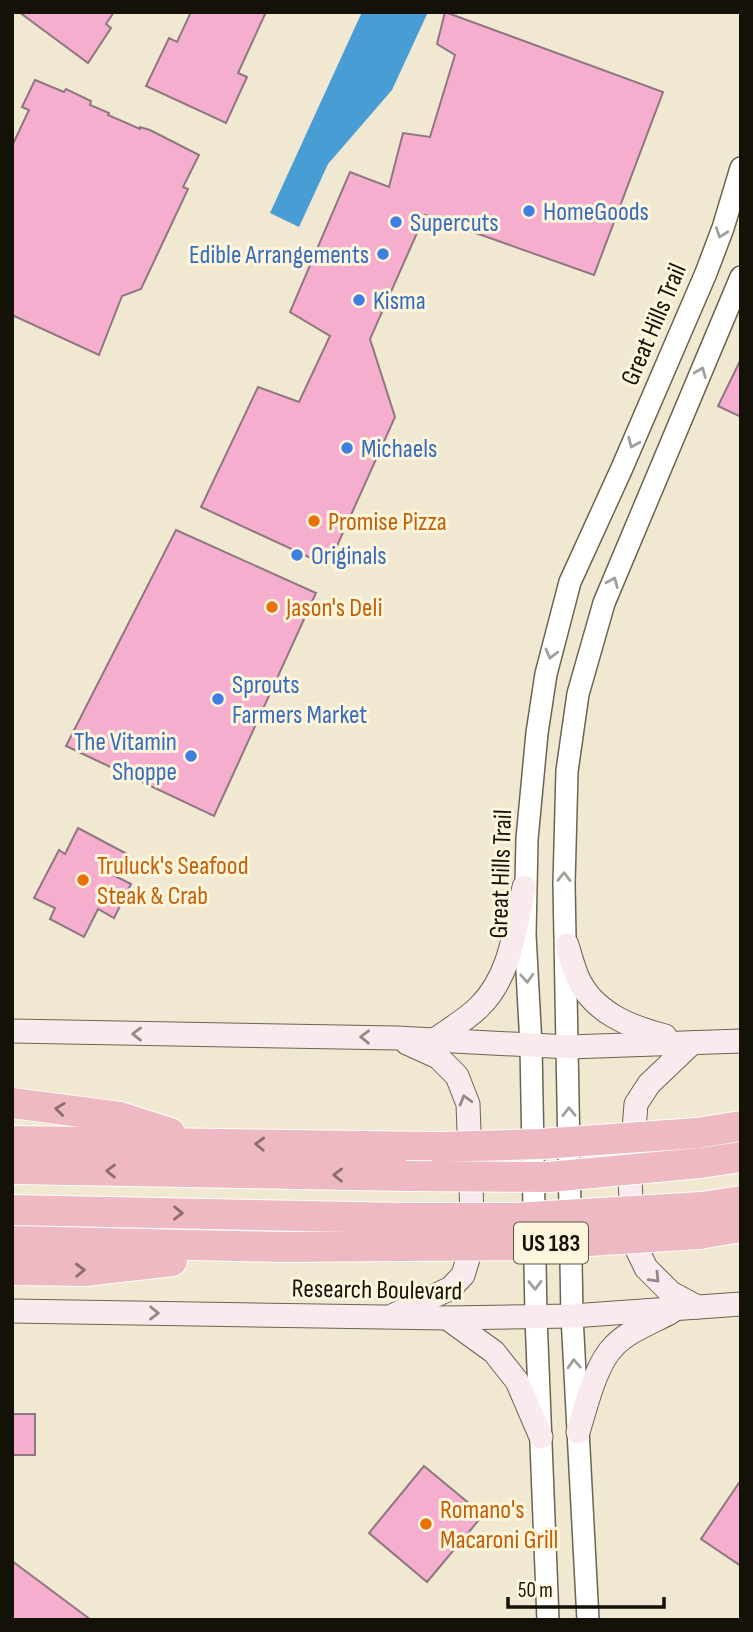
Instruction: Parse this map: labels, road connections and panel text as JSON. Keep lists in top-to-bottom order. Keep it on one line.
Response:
{"streets":{"highway":["US 183"],"main road":["Research Boulevard"],"street":["Great Hills Trail"]},"crossings":[["Great Hills Trail","Research Boulevard"]],"one_way":["Research Boulevard"],"places":["HomeGoods","Supercuts","Edible Arrangements","Kisma","Michaels","Promise Pizza","Originals","Jason's Deli","Sprouts Farmers Market","The Vitamin Shoppe","Truluck's Seafood Steak & Crab","Romano's Macaroni Grill"],"scale_bar":"50 m"}
